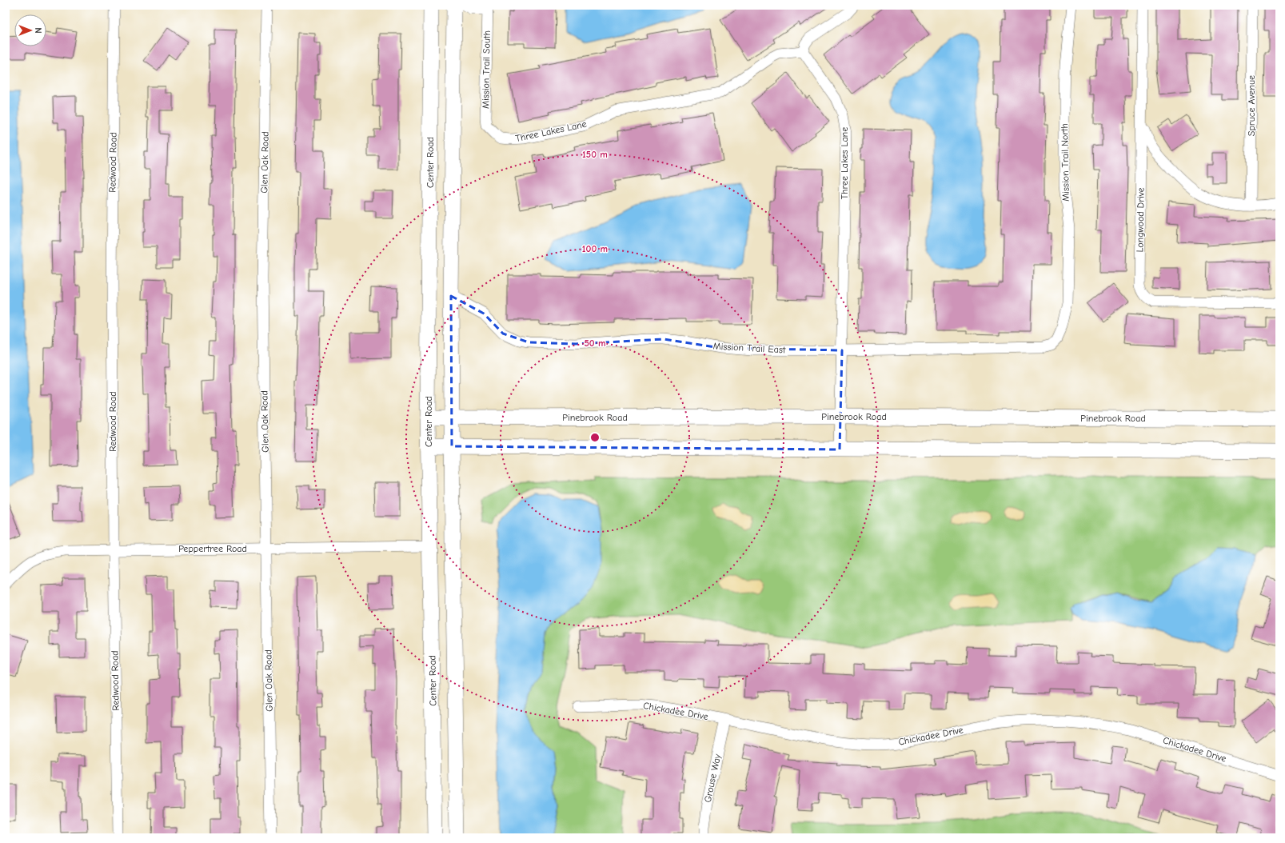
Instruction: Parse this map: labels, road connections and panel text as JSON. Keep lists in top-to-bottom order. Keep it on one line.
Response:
{"streets":{"street":["Mission Trail South","Spruce Avenue","Three Lakes Lane","Redwood Road","Glen Oak Road","Center Road","Mission Trail North","Longwood Drive","Mission Trail East","Pinebrook Road","Peppertree Road","Chickadee Drive","Grouse Way"]},"crossings":[["Mission Trail South","Three Lakes Lane"],["Three Lakes Lane","Mission Trail East"],["Three Lakes Lane","Pinebrook Road"],["Redwood Road","Peppertree Road"],["Glen Oak Road","Peppertree Road"],["Center Road","Pinebrook Road"],["Center Road","Peppertree Road"],["Mission Trail North","Mission Trail East"],["Chickadee Drive","Grouse Way"]],"north":"right","rings":["150 m","100 m","50 m"]}
